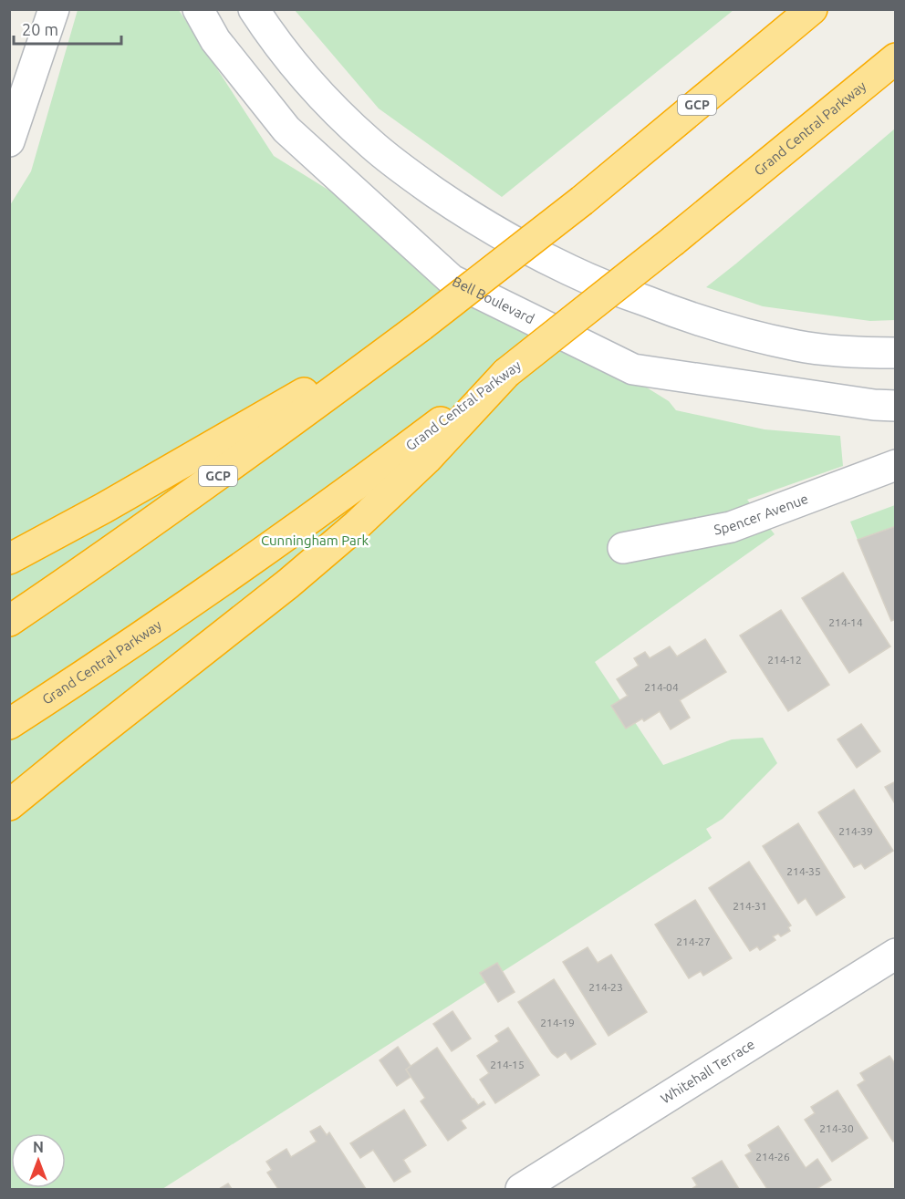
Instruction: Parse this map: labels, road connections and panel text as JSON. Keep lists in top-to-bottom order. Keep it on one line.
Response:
{"streets":{"highway":["GCP","Grand Central Parkway"],"street":["Bell Boulevard","Spencer Avenue","Whitehall Terrace"]},"parks":["Cunningham Park"],"house_numbers":["214-14","214-12","214-04","214-39","214-35","214-31","214-27","214-23","214-19","214-15","214-30","214-26"],"scale_bar":"20 m","north":"top"}
